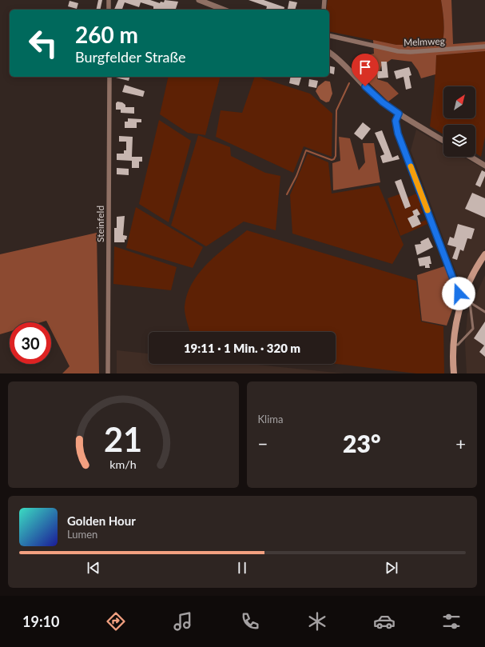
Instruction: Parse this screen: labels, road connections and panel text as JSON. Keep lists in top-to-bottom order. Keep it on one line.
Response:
{"streets":{"street":["Melmweg","Steinfeld"]},"north":"top right","page":{"turn":["260 m","Burgfelder Straße"],"limit":"30","trip":"19:11 · 1 Min. · 320 m","tile":"Klima","heat":["−","23°","+"],"song":["Golden Hour","Lumen"],"tabs":"19:10","gauge":["21","km/h"]}}
